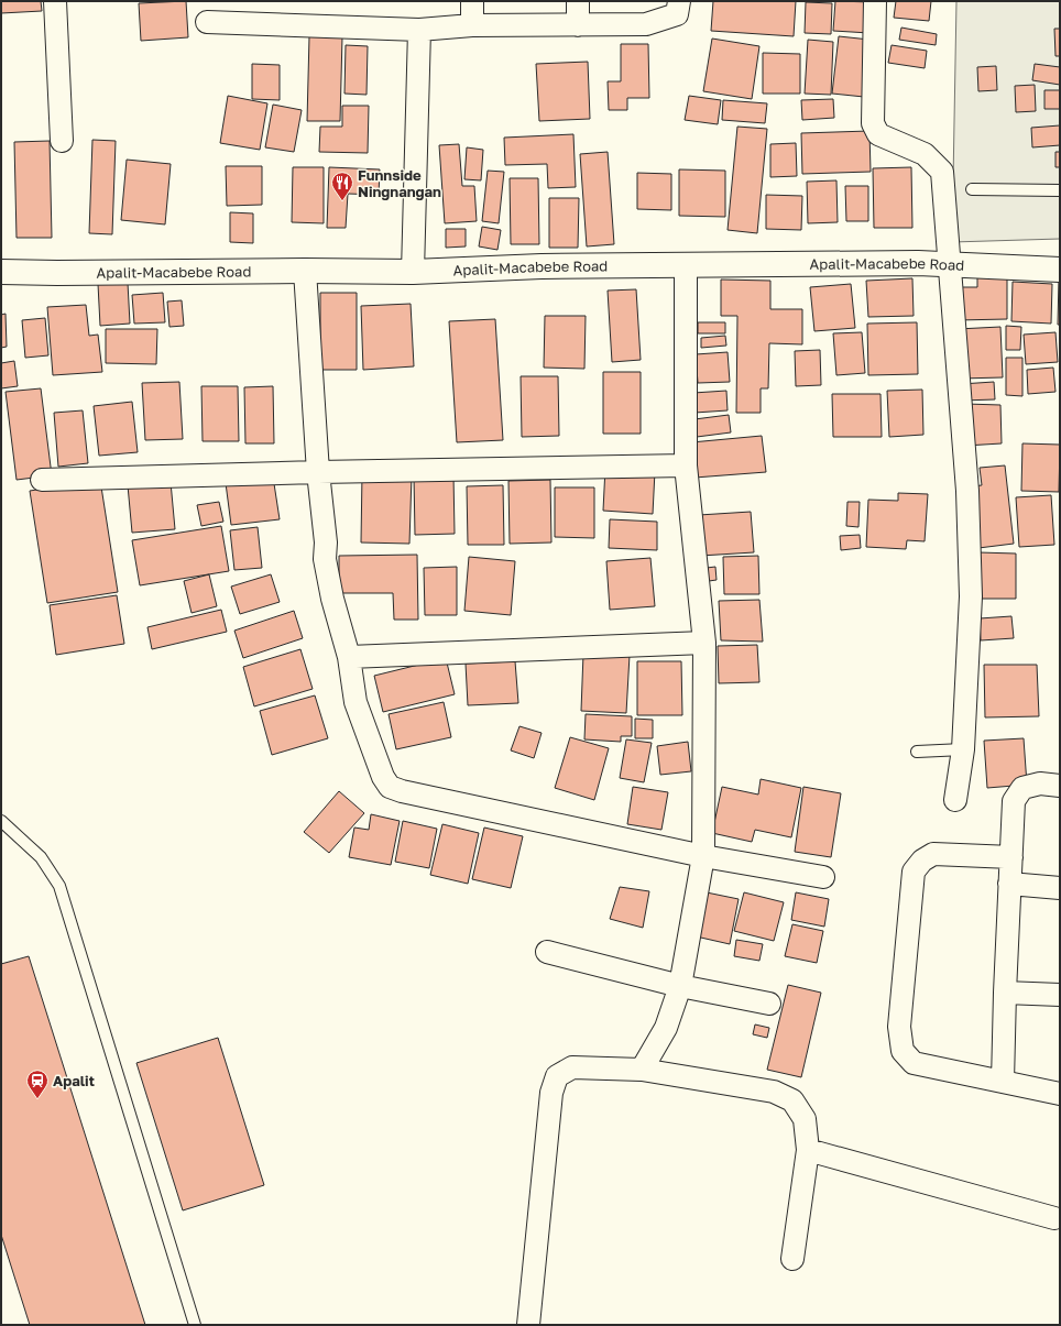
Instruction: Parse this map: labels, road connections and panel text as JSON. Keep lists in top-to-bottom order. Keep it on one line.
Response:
{"streets":{"main road":["Apalit-Macabebe Road"]},"places":{"restaurant":["Funnside Ningnangan"],"station":["Apalit"]}}
